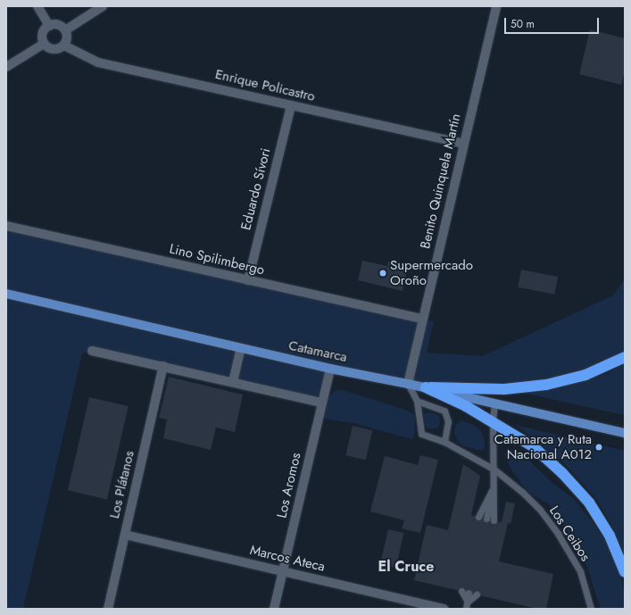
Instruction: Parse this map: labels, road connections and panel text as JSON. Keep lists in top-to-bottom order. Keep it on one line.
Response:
{"streets":{"main road":["Catamarca"],"street":["Enrique Policastro","Benito Quinquela Martín","Eduardo Sívori","Lino Spilimbergo","Los Plátanos","Los Aromos","Marcos Ateca"],"lane":["Los Ceibos"]},"crossings":[["Enrique Policastro","Benito Quinquela Martín"],["Enrique Policastro","Eduardo Sívori"],["Benito Quinquela Martín","Lino Spilimbergo"],["Benito Quinquela Martín","Catamarca"],["Benito Quinquela Martín","Los Ceibos"],["Eduardo Sívori","Lino Spilimbergo"],["Catamarca","Los Aromos"],["Catamarca","Los Ceibos"],["Los Plátanos","Marcos Ateca"],["Los Aromos","Marcos Ateca"]],"districts":["El Cruce"],"places":["Supermercado Oroño","Catamarca y Ruta Nacional A012"],"scale_bar":"50 m"}
